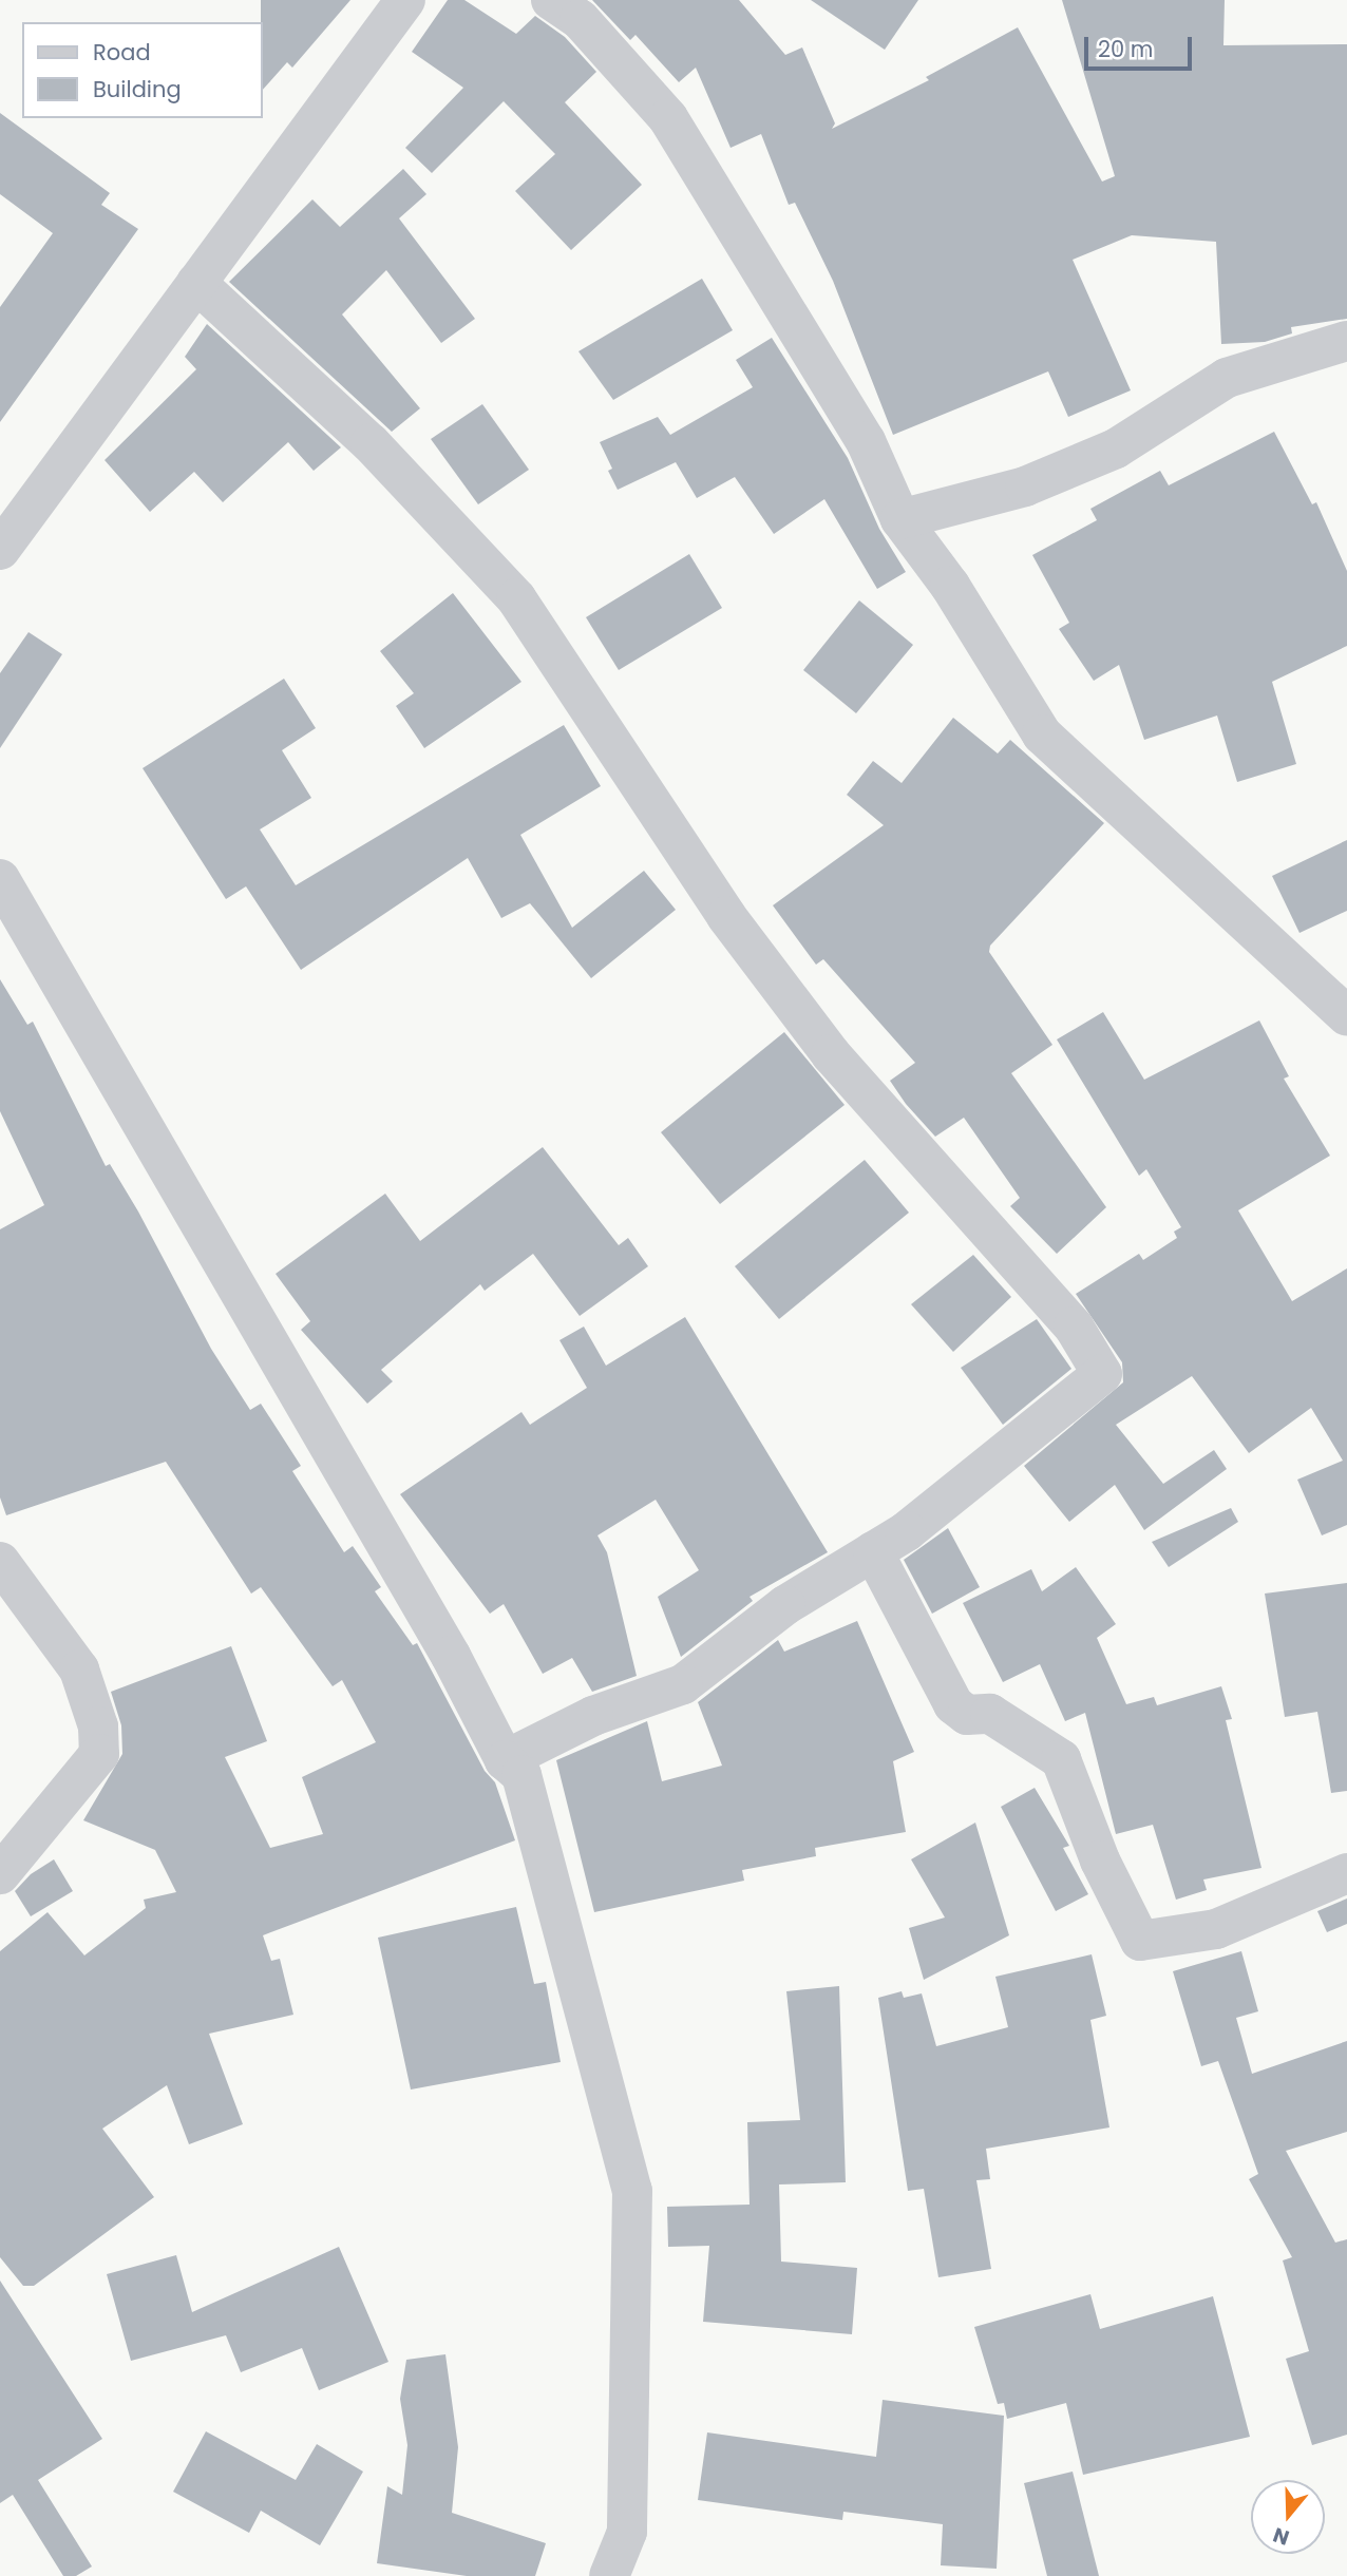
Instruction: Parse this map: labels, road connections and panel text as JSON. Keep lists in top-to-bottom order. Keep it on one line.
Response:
{"legend":["Road","Building"],"scale_bar":"20 m","north":"bottom"}
